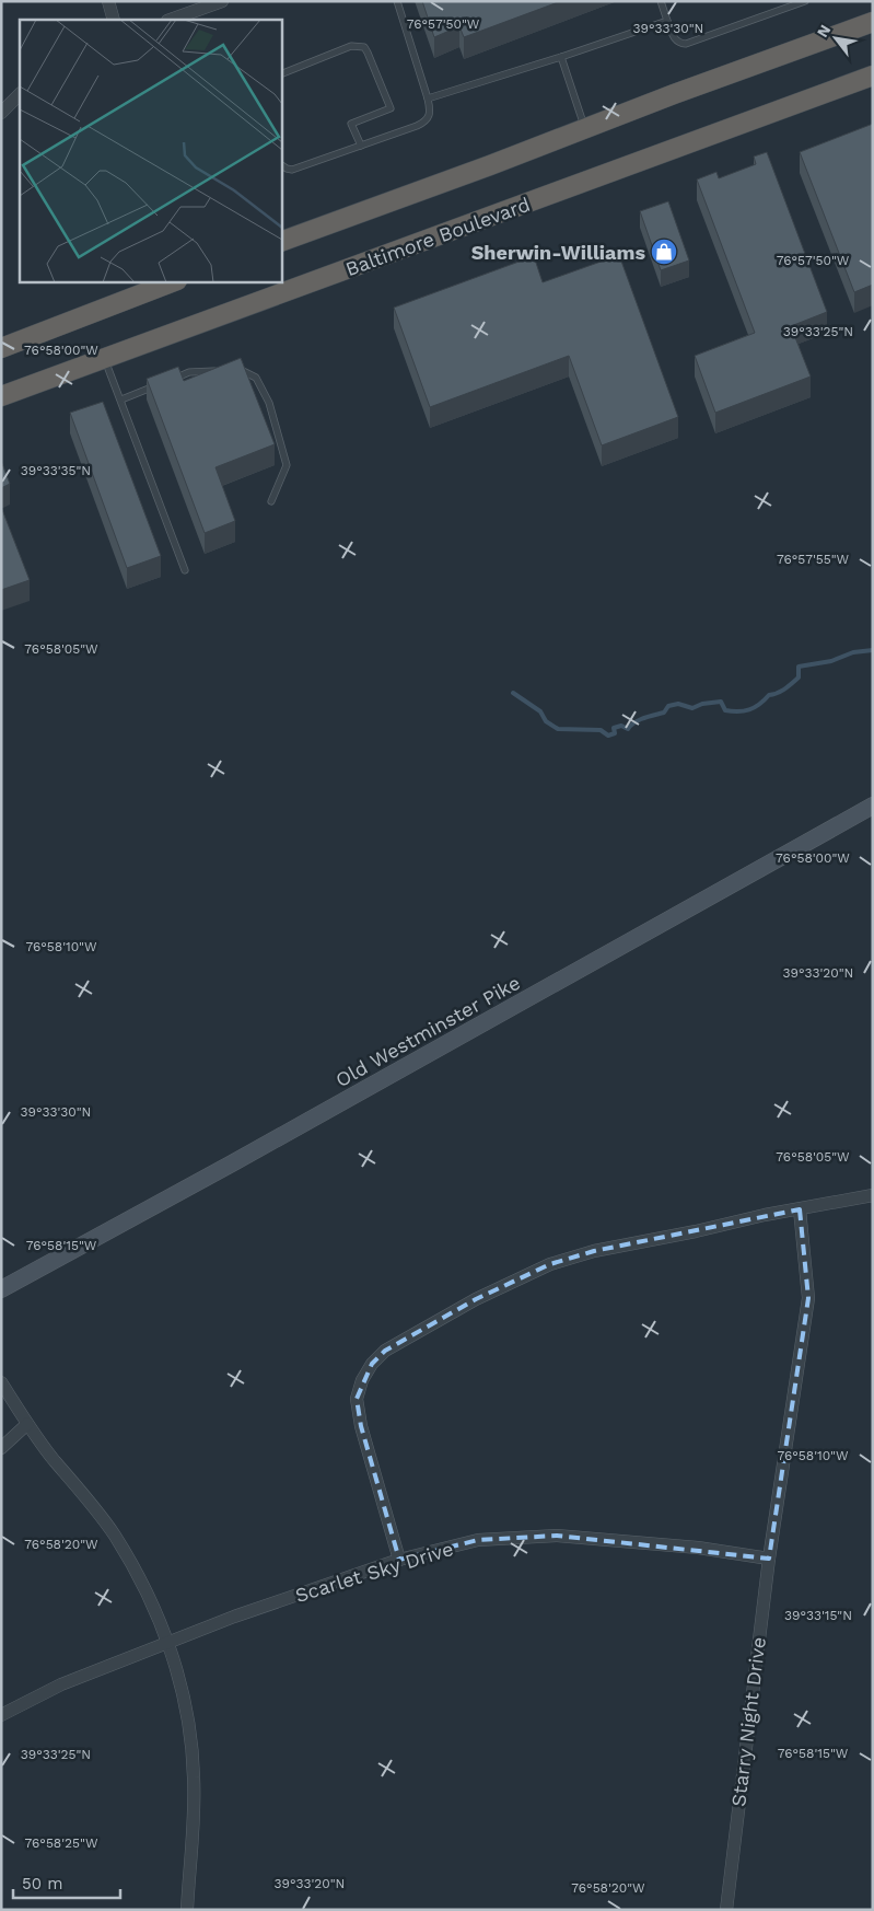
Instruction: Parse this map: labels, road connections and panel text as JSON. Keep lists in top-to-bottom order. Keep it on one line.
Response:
{"streets":{"highway":["Baltimore Boulevard"],"main road":["Old Westminster Pike"],"street":["Scarlet Sky Drive","Starry Night Drive"]},"crossings":[["Scarlet Sky Drive","Starry Night Drive"]],"places":{"shop":["Sherwin-Williams"]},"scale_bar":"50 m","north":"top left","coordinates":["76°57'50\"W","39°33'30\"N","39°33'25\"N","76°58'00\"W","39°33'35\"N","76°57'55\"W","76°58'05\"W","76°58'10\"W","39°33'20\"N","76°58'15\"W","76°58'20\"W","39°33'15\"N","76°58'25\"W"]}
